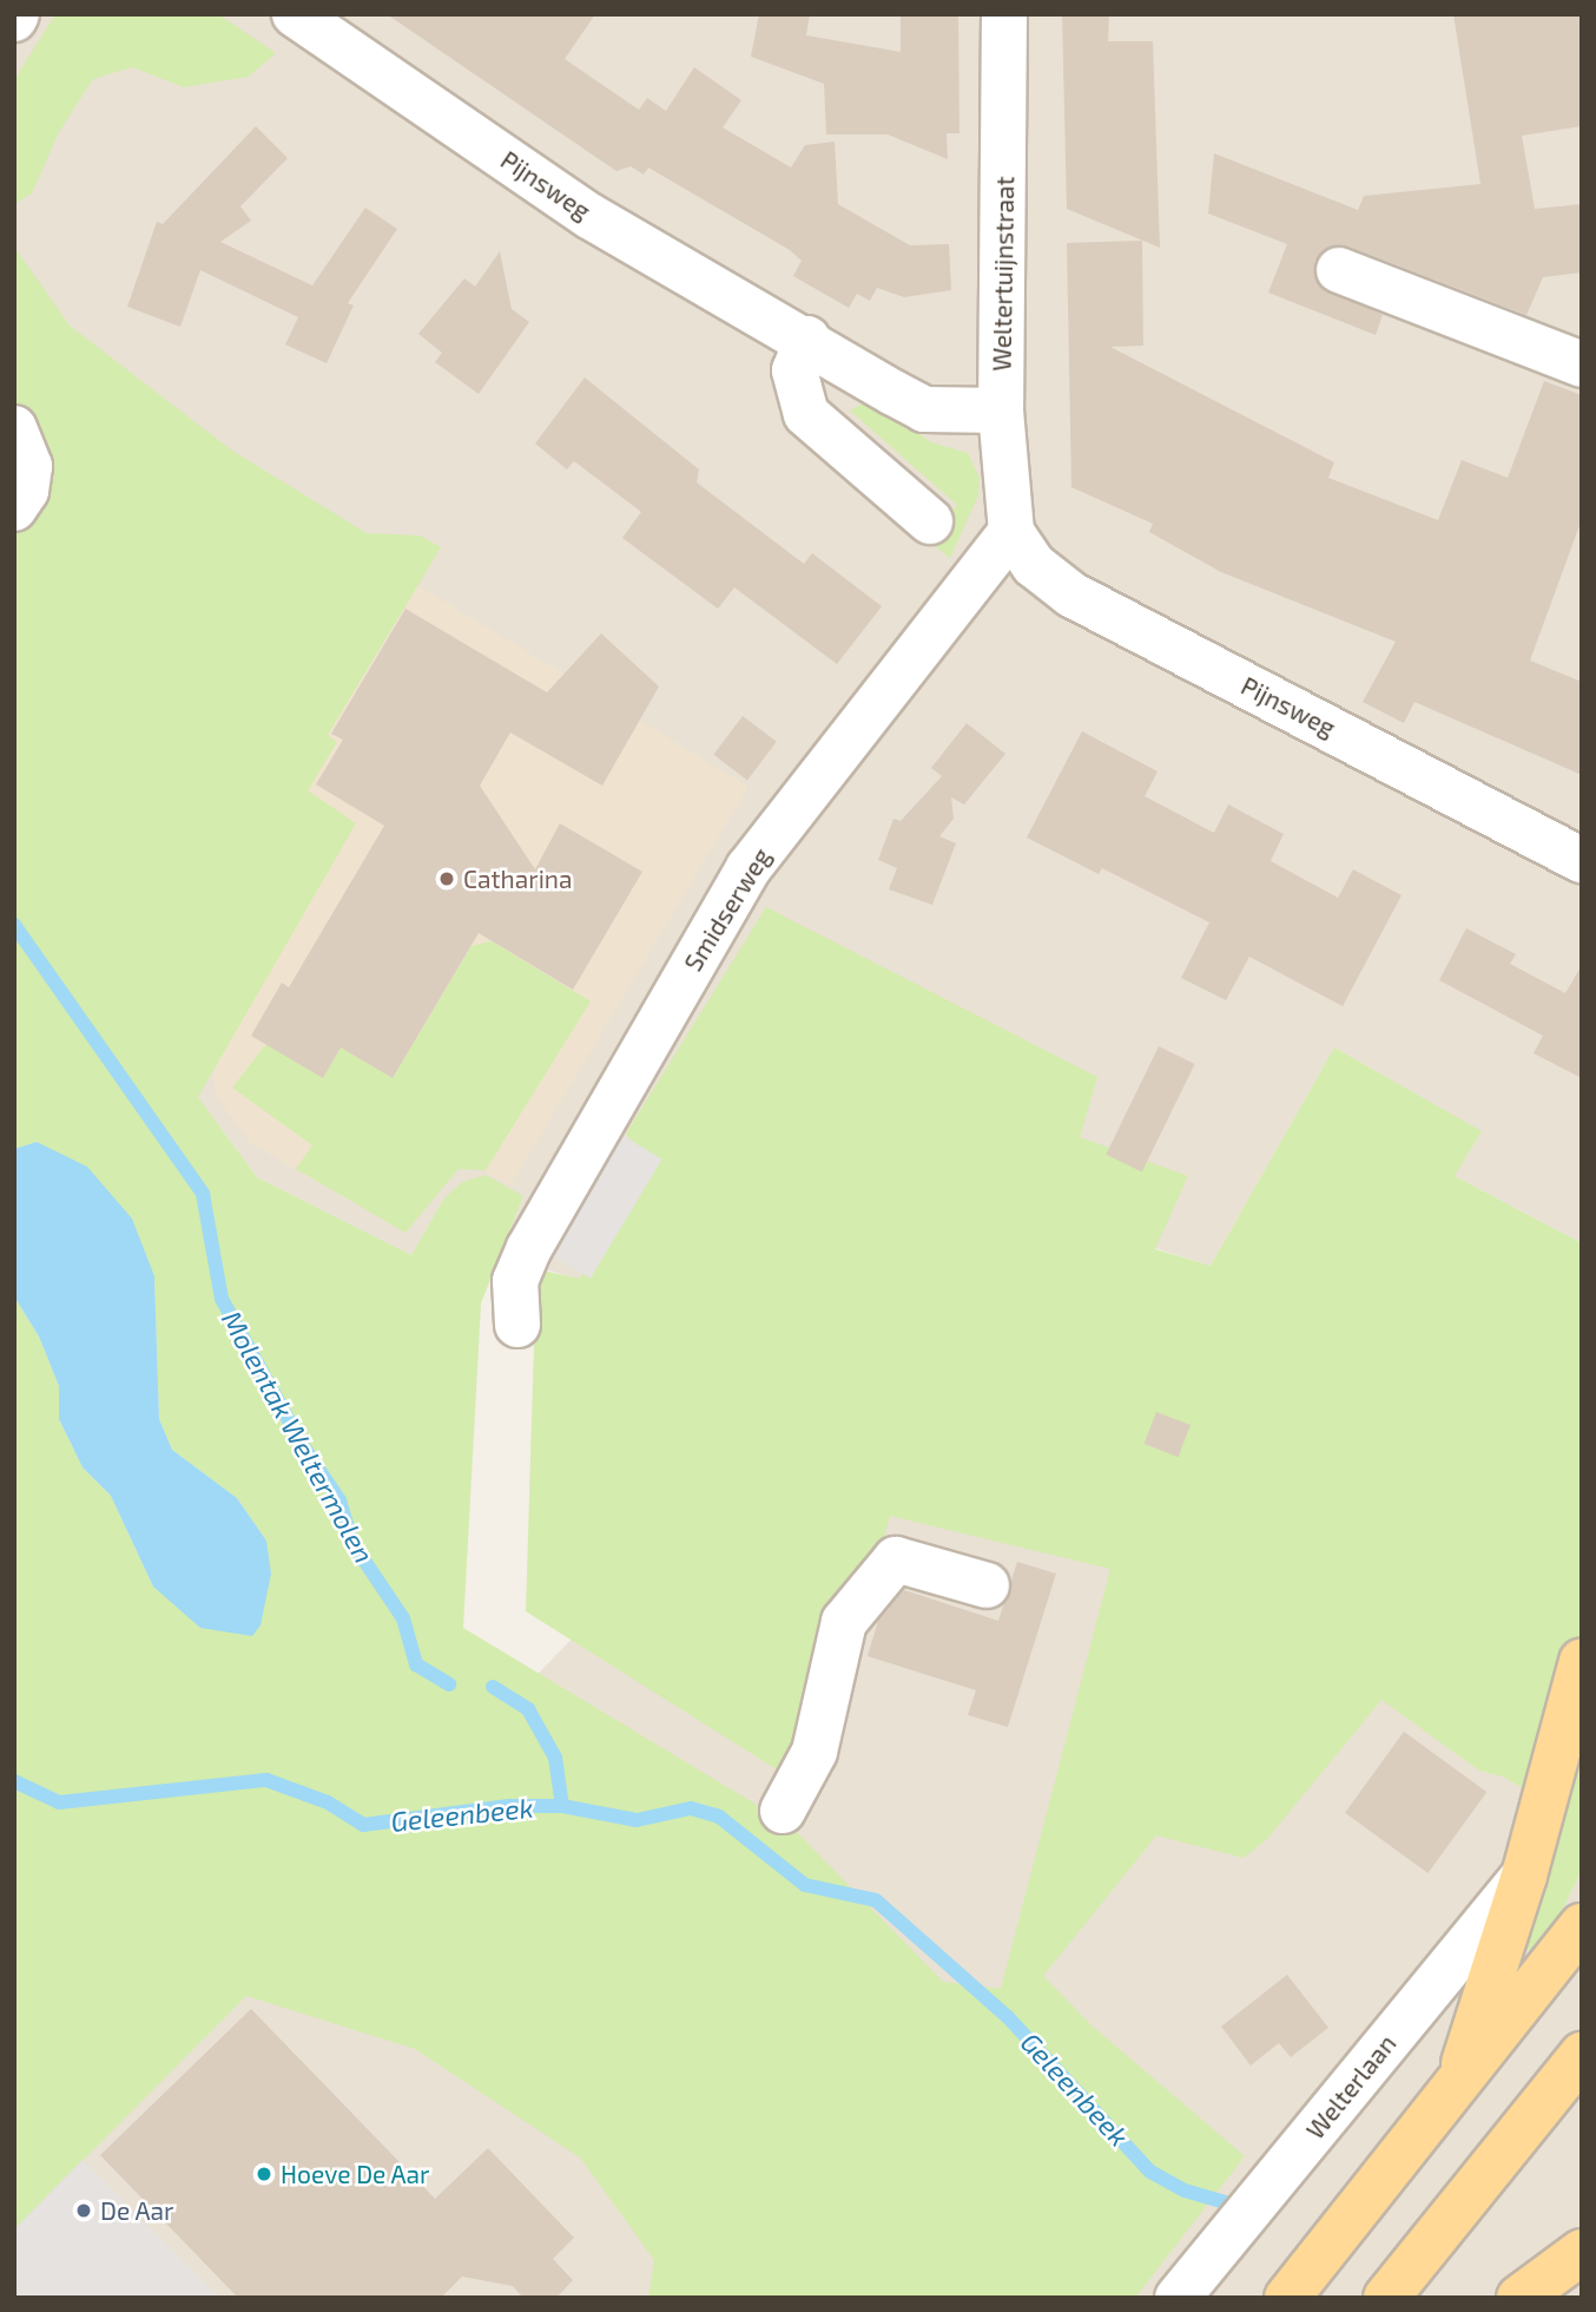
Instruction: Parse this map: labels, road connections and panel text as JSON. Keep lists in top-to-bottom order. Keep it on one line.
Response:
{"streets":{"street":["Pijnsweg","Weltertuijnstraat","Smidserweg","Welterlaan"]},"crossings":[["Pijnsweg","Weltertuijnstraat"],["Pijnsweg","Smidserweg"],["Weltertuijnstraat","Smidserweg"]],"water":["Molentak Weltermolen","Geleenbeek"],"places":["Catharina","Hoeve De Aar","De Aar"]}
